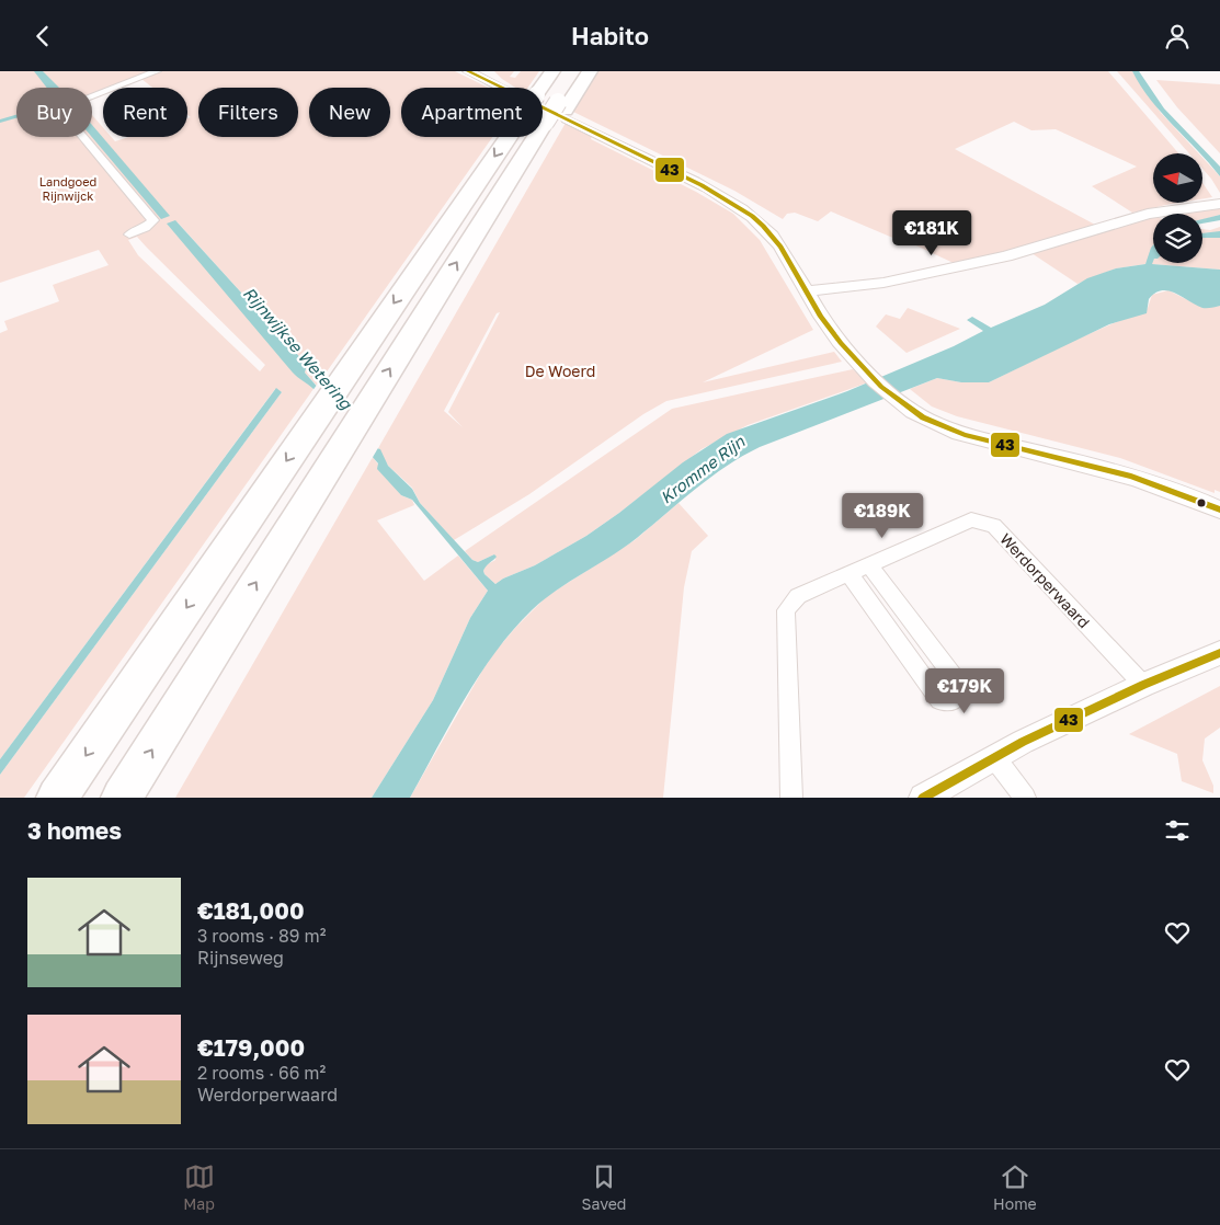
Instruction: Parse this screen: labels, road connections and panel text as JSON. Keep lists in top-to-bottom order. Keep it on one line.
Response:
{"streets":{"street":["Werdorperwaard"]},"water":["Rijnwijkse Wetering","Kromme Rijn"],"parks":["Landgoed Rijnwijck","De Woerd"],"lines":["transit line 43"],"north":"left","page":{"header":"Habito","chip":["Buy","Rent","Filters","New","Apartment"],"price":["€181K","€189K","€179K"],"heading":"3 homes","list":[{"name":"€181,000","note":"3 rooms · 89 m² · Rijnseweg"},{"name":"€179,000","note":"2 rooms · 66 m² · Werdorperwaard"}],"tabs":["Map","Saved","Home"]}}
